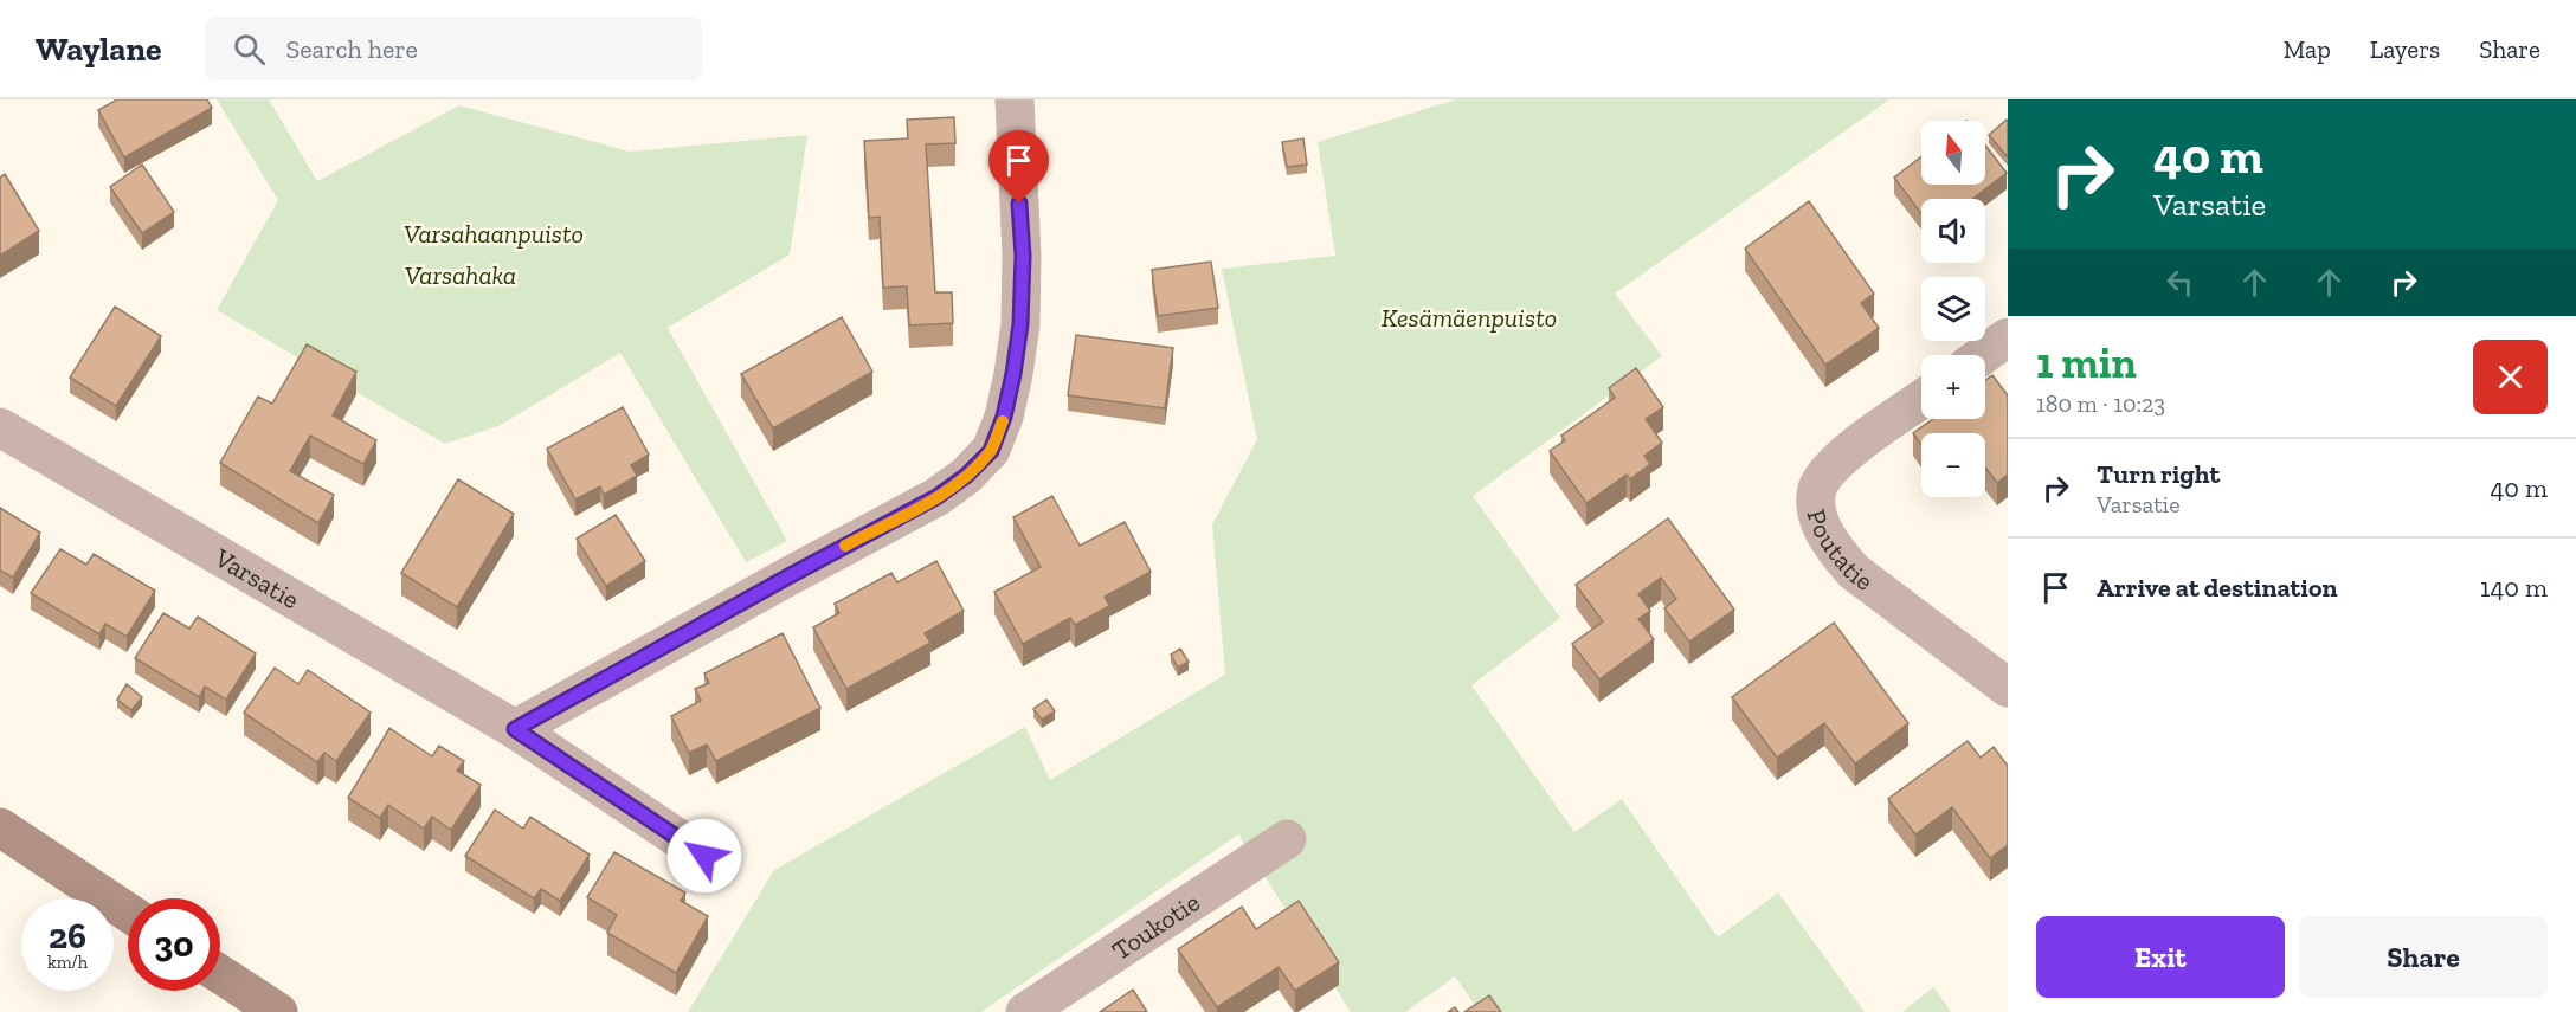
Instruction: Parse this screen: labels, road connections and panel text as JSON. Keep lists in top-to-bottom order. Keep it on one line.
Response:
{"streets":{"street":["Poutatie","Varsatie","Toukotie"]},"parks":["Varsahaanpuisto","Varsahaka","Kesämäenpuisto"],"north":"top","page":{"header":"Waylane","search":"Search here","nav":["Map","Layers","Share"],"turn":["40 m","Varsatie"],"map_buttons":["+","−"],"heading":["1 min","180 m · 10:23"],"list":[{"name":"Turn right","note":"Varsatie","value":"40 m"},{"name":"Arrive at destination","value":"140 m"}],"speed":"26 km/h","limit":"30","buttons":["Exit","Share"]}}
